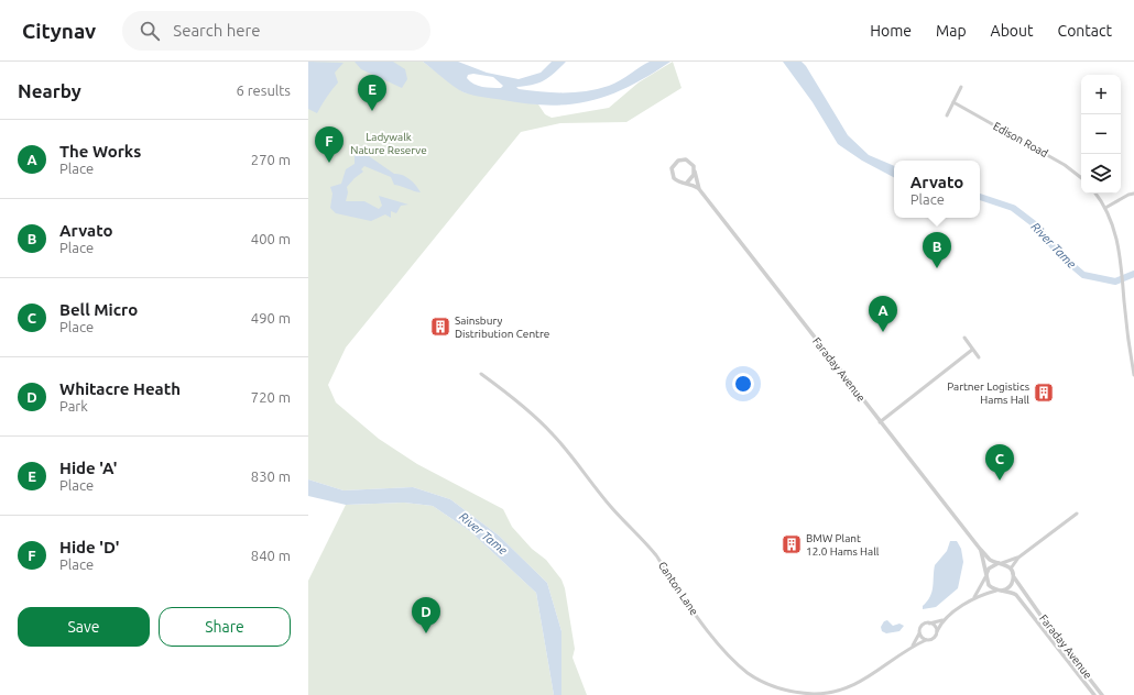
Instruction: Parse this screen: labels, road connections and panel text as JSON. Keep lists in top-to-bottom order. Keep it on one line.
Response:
{"streets":{"street":["Edison Road","Faraday Avenue","Canton Lane"]},"water":["River Tame"],"parks":["Ladywalk Nature Reserve"],"places":{"building":["Sainsbury Distribution Centre","Partner Logistics Hams Hall","BMW Plant 12.0 Hams Hall"]},"page":{"header":"Citynav","search":"Search here","nav":["Home","Map","About","Contact"],"heading":["Nearby","6 results"],"map_buttons":["+","−"],"pins":["E","F","B","A","C","D"],"list":[{"mark":"A","name":"The Works","note":"Place","value":"270 m"},{"mark":"B","name":"Arvato","note":"Place","value":"400 m"},{"mark":"C","name":"Bell Micro","note":"Place","value":"490 m"},{"mark":"D","name":"Whitacre Heath","note":"Park","value":"720 m"},{"mark":"E","name":"Hide 'A'","note":"Place","value":"830 m"},{"mark":"F","name":"Hide 'D'","note":"Place","value":"840 m"}],"popup":["Arvato","Place"],"buttons":["Save","Share"]}}
